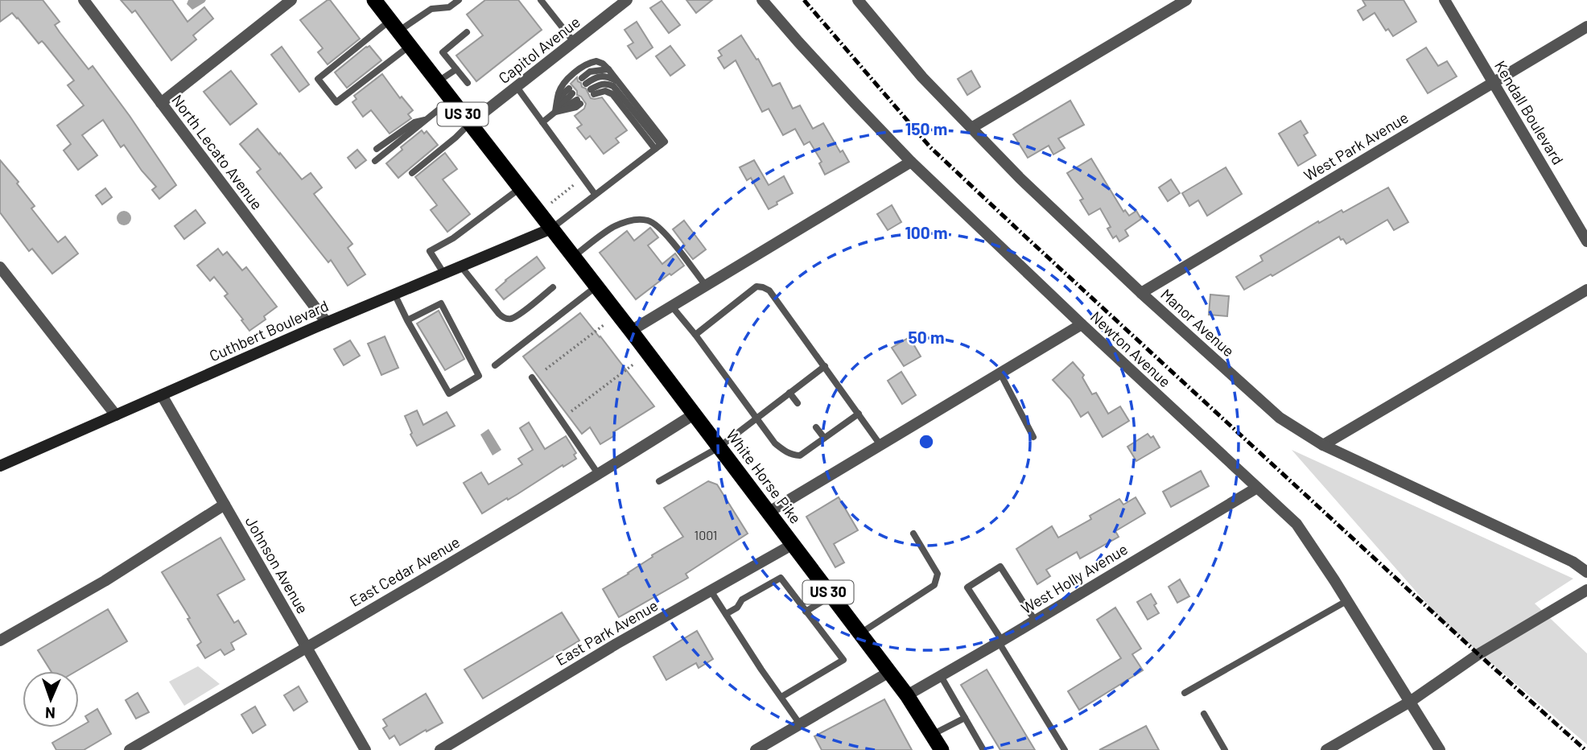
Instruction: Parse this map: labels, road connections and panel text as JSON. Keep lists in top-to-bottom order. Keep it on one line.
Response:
{"streets":{"highway":["US 30","White Horse Pike"],"main road":["Cuthbert Boulevard"],"street":["Capitol Avenue","Kendall Boulevard","West Park Avenue","North Lecato Avenue","Manor Avenue","Newton Avenue","Johnson Avenue","East Cedar Avenue","West Holly Avenue","East Park Avenue"]},"crossings":[["Capitol Avenue","US 30"],["Kendall Boulevard","West Park Avenue"],["US 30","Cuthbert Boulevard"],["US 30","White Horse Pike"],["West Park Avenue","Manor Avenue"],["North Lecato Avenue","Cuthbert Boulevard"],["Cuthbert Boulevard","White Horse Pike"],["Cuthbert Boulevard","Johnson Avenue"],["Newton Avenue","West Holly Avenue"],["White Horse Pike","East Cedar Avenue"],["White Horse Pike","West Holly Avenue"],["White Horse Pike","East Park Avenue"],["Johnson Avenue","East Cedar Avenue"]],"house_numbers":["1001"],"north":"bottom","rings":["150 m","100 m","50 m"]}
